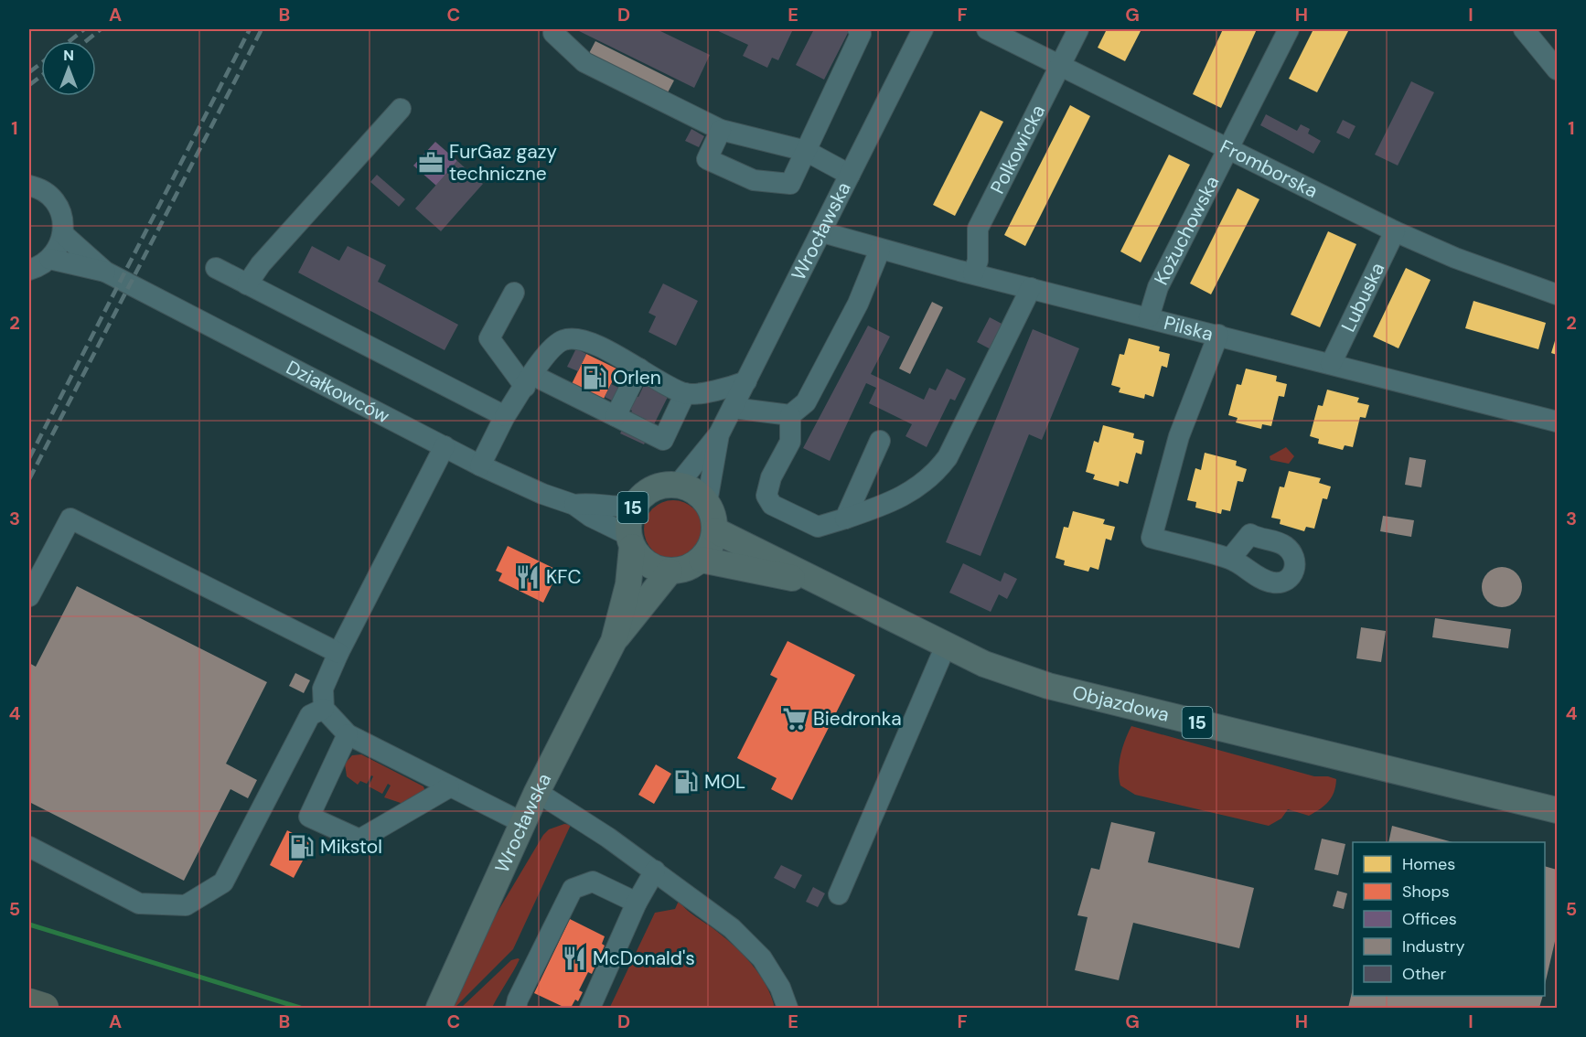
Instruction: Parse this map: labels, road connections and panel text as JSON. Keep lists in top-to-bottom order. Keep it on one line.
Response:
{"streets":{"main road":["Wrocławska","15","Objazdowa"],"street":["Polkowicka","Fromborska","Kożuchowska","Lubuska","Pilska","Działkowców"]},"crossings":[["Polkowicka","Fromborska"],["Polkowicka","Pilska"],["Fromborska","Kożuchowska"],["Fromborska","Lubuska"],["Wrocławska","Pilska"],["Wrocławska","Działkowców"],["Wrocławska","15"],["Wrocławska","Objazdowa"],["Kożuchowska","Pilska"],["Lubuska","Pilska"],["Działkowców","15"],["Działkowców","Objazdowa"],["15","Objazdowa"]],"places":{"office":["FurGaz gazy techniczne"],"fuel station":["Orlen","MOL","Mikstol"],"restaurant":["KFC","McDonald's"],"supermarket":["Biedronka"]},"legend":["Homes","Shops","Offices","Industry","Other"],"north":"top","grid":{"columns":["A","B","C","D","E","F","G","H","I"],"rows":["1","2","3","4","5"]}}
